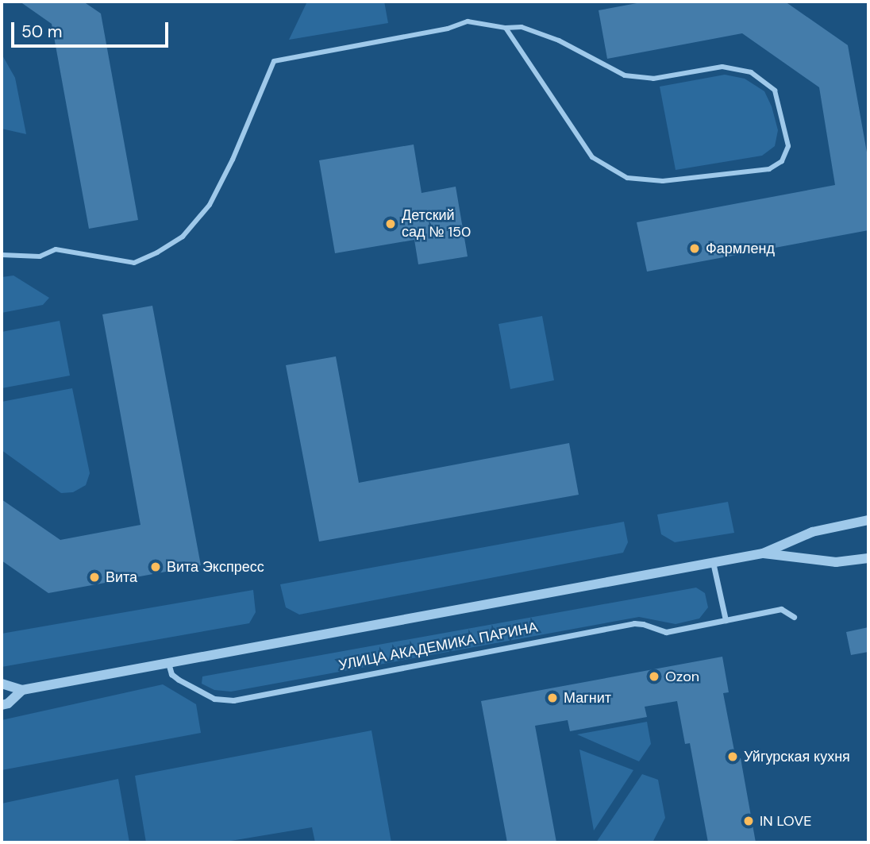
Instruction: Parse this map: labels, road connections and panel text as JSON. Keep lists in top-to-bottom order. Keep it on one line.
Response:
{"streets":{"street":["УЛИЦА АКАДЕМИКА ПАРИНА"]},"places":["Детский сад № 150","Фармленд","Вита Экспресс","Вита","Ozon","Магнит","Уйгурская кухня","IN LOVE"],"scale_bar":"50 m"}
